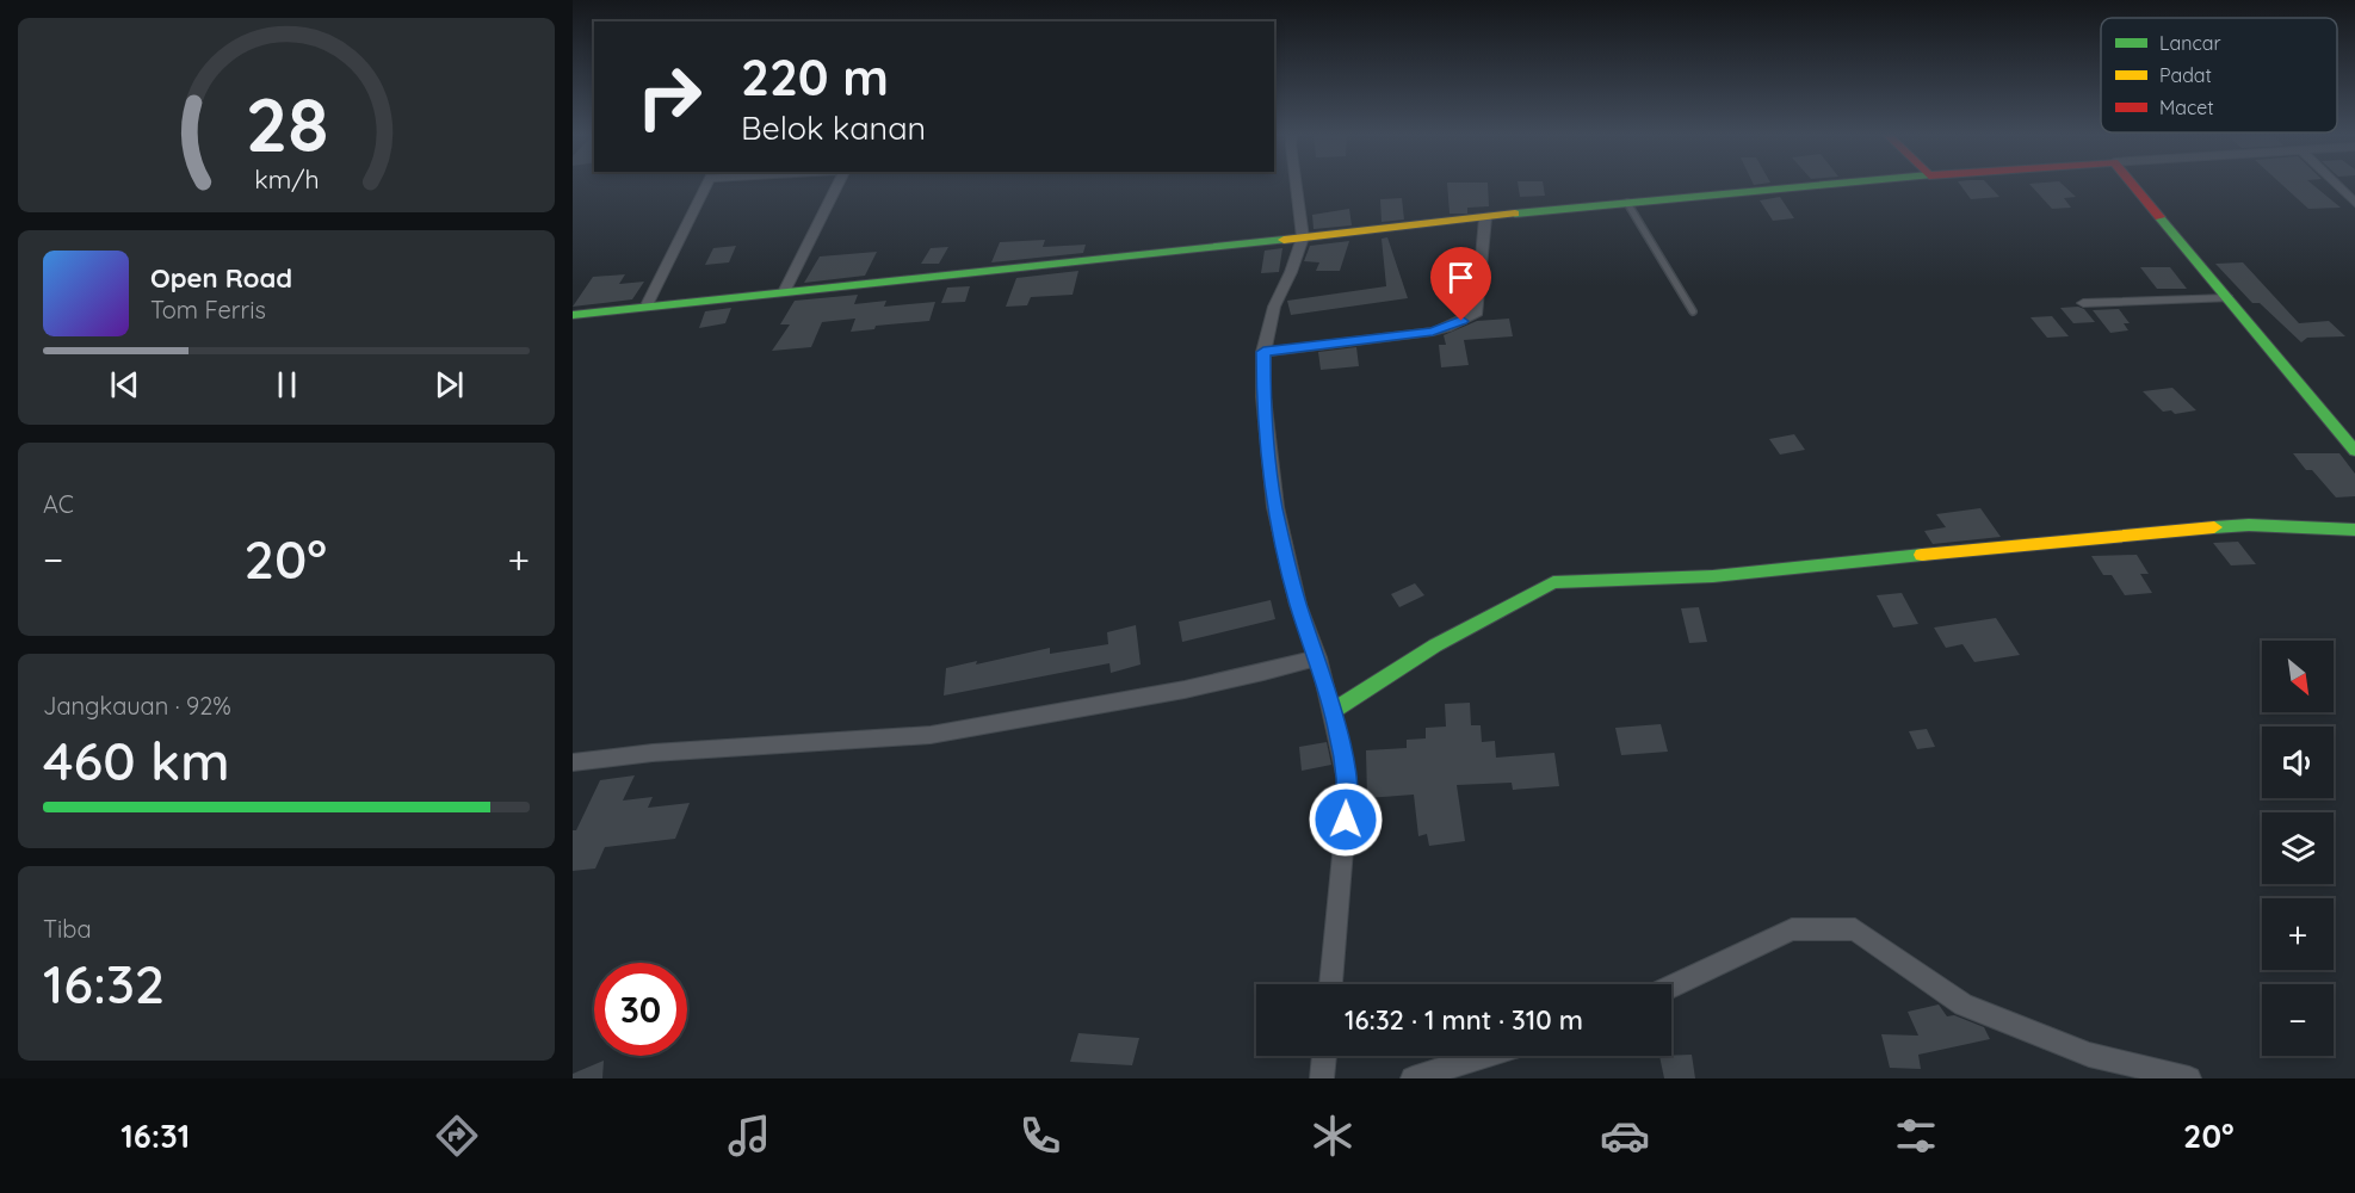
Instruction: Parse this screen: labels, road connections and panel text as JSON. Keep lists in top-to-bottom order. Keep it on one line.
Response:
{"legend":["Lancar","Padat","Macet"],"north":"bottom right","page":{"turn":["220 m","Belok kanan"],"song":["Open Road","Tom Ferris"],"tile":["AC",["Jangkauan · 92%","460 km"],["Tiba","16:32"]],"heat":["−","20°","+"],"map_buttons":["+","−"],"limit":"30","trip":"16:32 · 1 mnt · 310 m","tabs":["16:31","20°"],"gauge":["28","km/h"]}}
